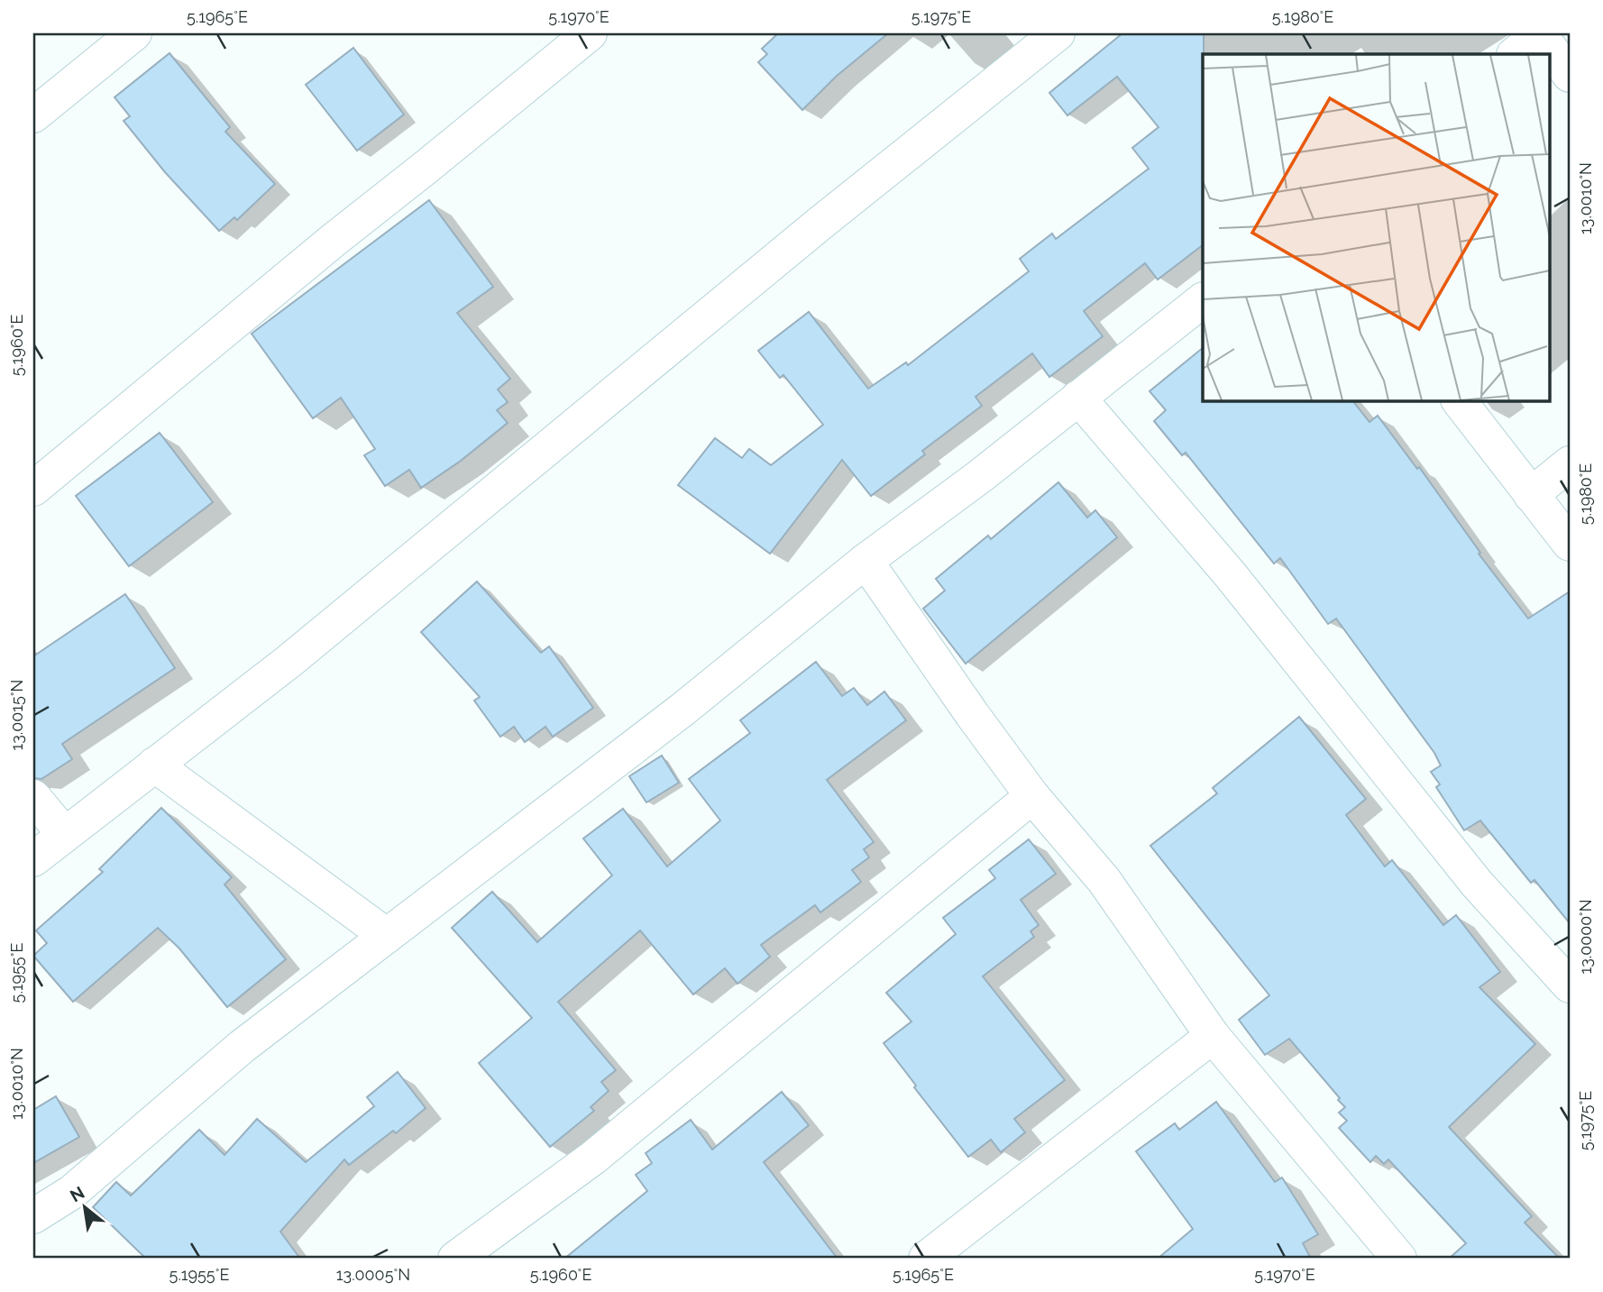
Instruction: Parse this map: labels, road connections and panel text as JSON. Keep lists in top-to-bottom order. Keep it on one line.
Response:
{"north":"top left","coordinates":["5.1965°E","5.1970°E","5.1975°E","5.1980°E","13.0010°N","5.1960°E","13.0015°N","13.0000°N","5.1955°E","13.0005°N"]}
